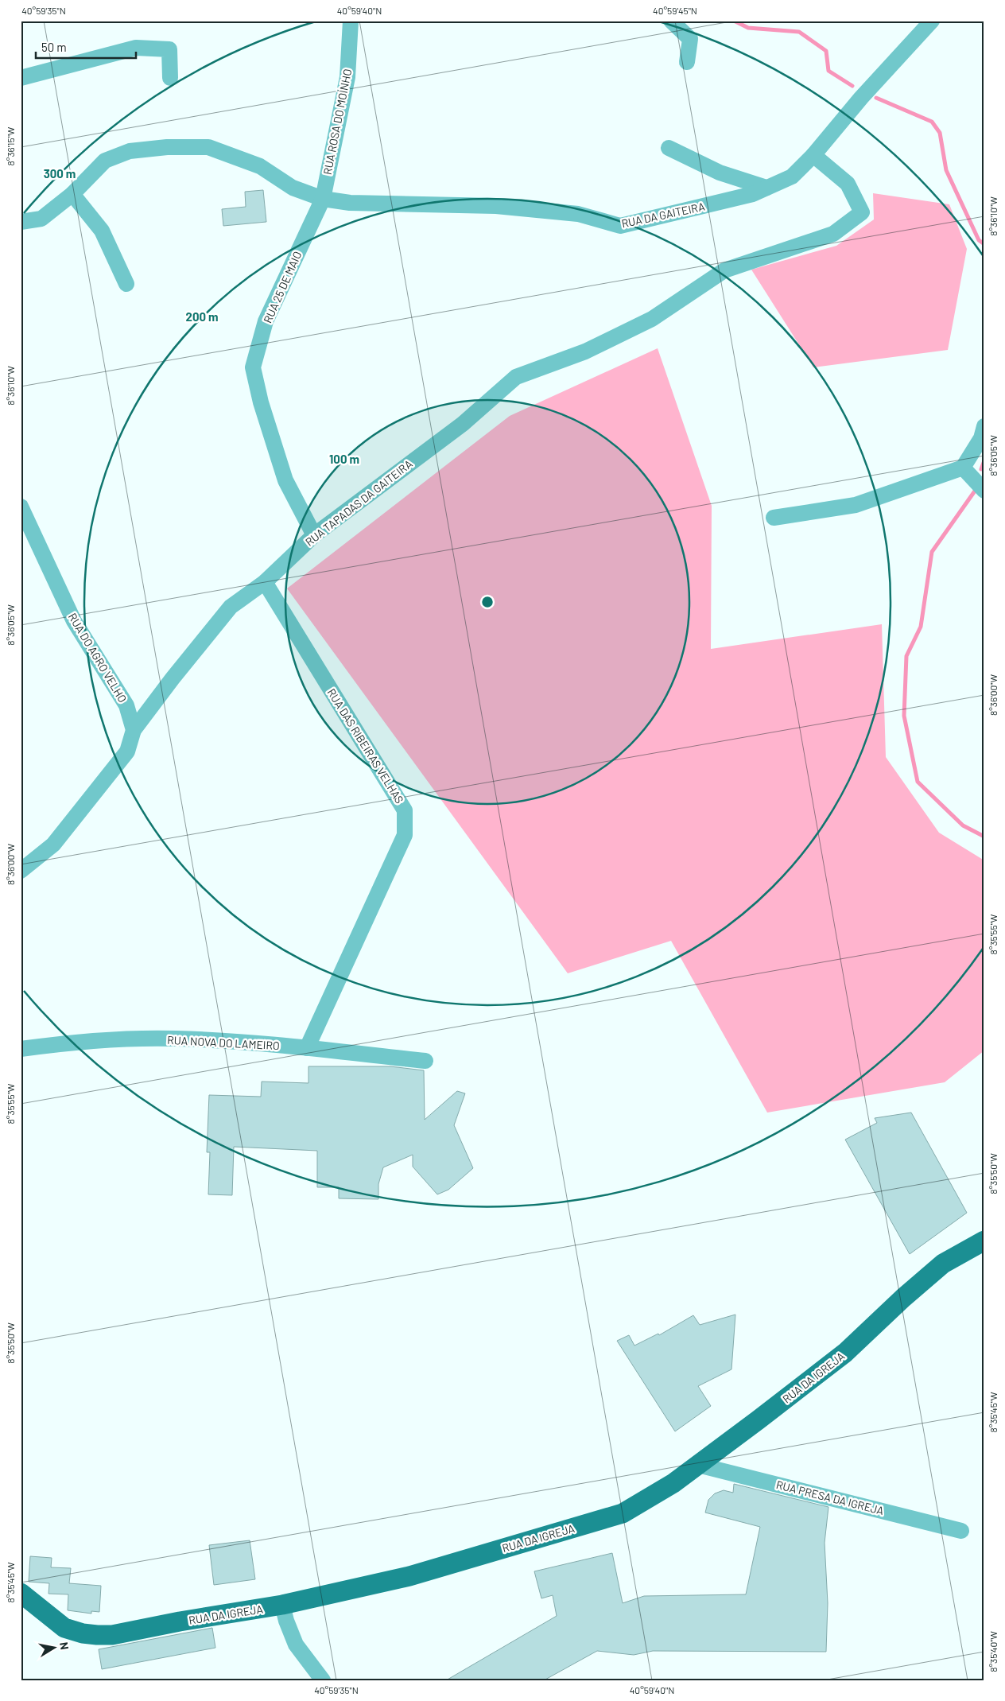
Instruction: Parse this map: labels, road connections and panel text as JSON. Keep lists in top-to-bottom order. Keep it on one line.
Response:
{"streets":{"main road":["RUA DA IGREJA"],"street":["RUA ROSA DO MOÍNHO","RUA DA GAITEIRA","RUA 25 DE MAIO","RUA TAPADAS DA GAITEIRA","RUA DO AGRO VELHO","RUA DAS RIBEIRAS VELHAS","RUA NOVA DO LAMEIRO","RUA PRESA DA IGREJA"]},"crossings":[["RUA ROSA DO MOÍNHO","RUA DA GAITEIRA"],["RUA ROSA DO MOÍNHO","RUA 25 DE MAIO"],["RUA DA GAITEIRA","RUA 25 DE MAIO"],["RUA DA GAITEIRA","RUA TAPADAS DA GAITEIRA"],["RUA 25 DE MAIO","RUA TAPADAS DA GAITEIRA"],["RUA TAPADAS DA GAITEIRA","RUA DO AGRO VELHO"],["RUA TAPADAS DA GAITEIRA","RUA DAS RIBEIRAS VELHAS"],["RUA DAS RIBEIRAS VELHAS","RUA NOVA DO LAMEIRO"],["RUA DA IGREJA","RUA PRESA DA IGREJA"]],"scale_bar":"50 m","north":"right","coordinates":["40°59'35\"N","40°59'40\"N","40°59'45\"N","8°36'15\"W","8°36'10\"W","8°36'05\"W","8°36'00\"W","8°35'55\"W","8°35'50\"W","8°35'45\"W","8°35'40\"W"],"rings":["300 m","200 m","100 m"]}
